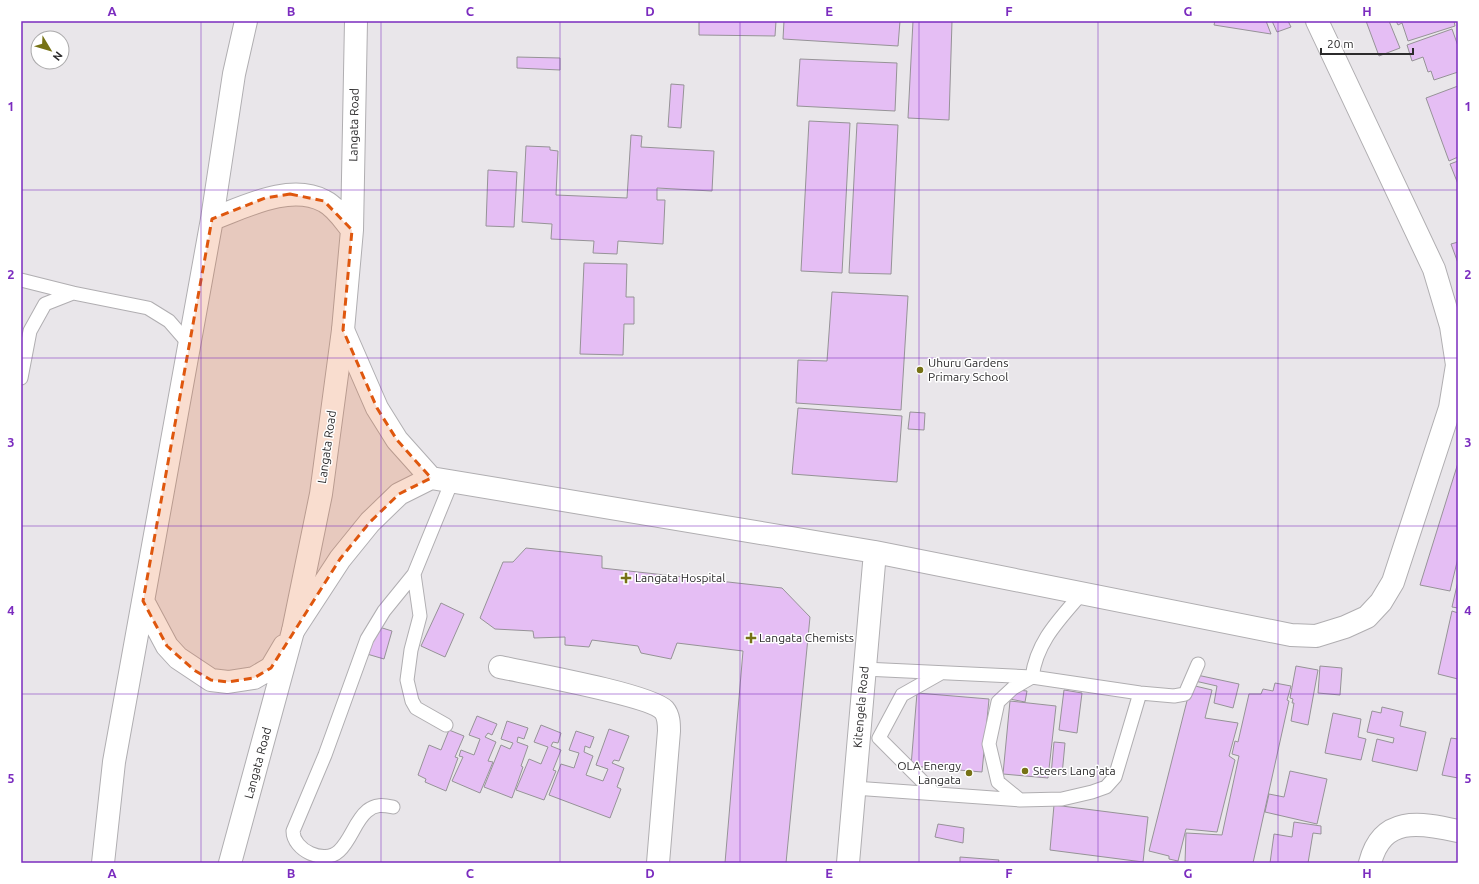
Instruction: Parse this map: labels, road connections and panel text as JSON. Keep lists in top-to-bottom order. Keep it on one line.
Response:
{"streets":{"street":["Langata Road","Kitengela Road"]},"places":{"other":["Uhuru Gardens Primary School","Steers Lang'ata","OLA Energy Langata"],"health":["Langata Hospital","Langata Chemists"]},"scale_bar":"20 m","north":"bottom right","grid":{"columns":["A","B","C","D","E","F","G","H"],"rows":["1","2","3","4","5"]}}
